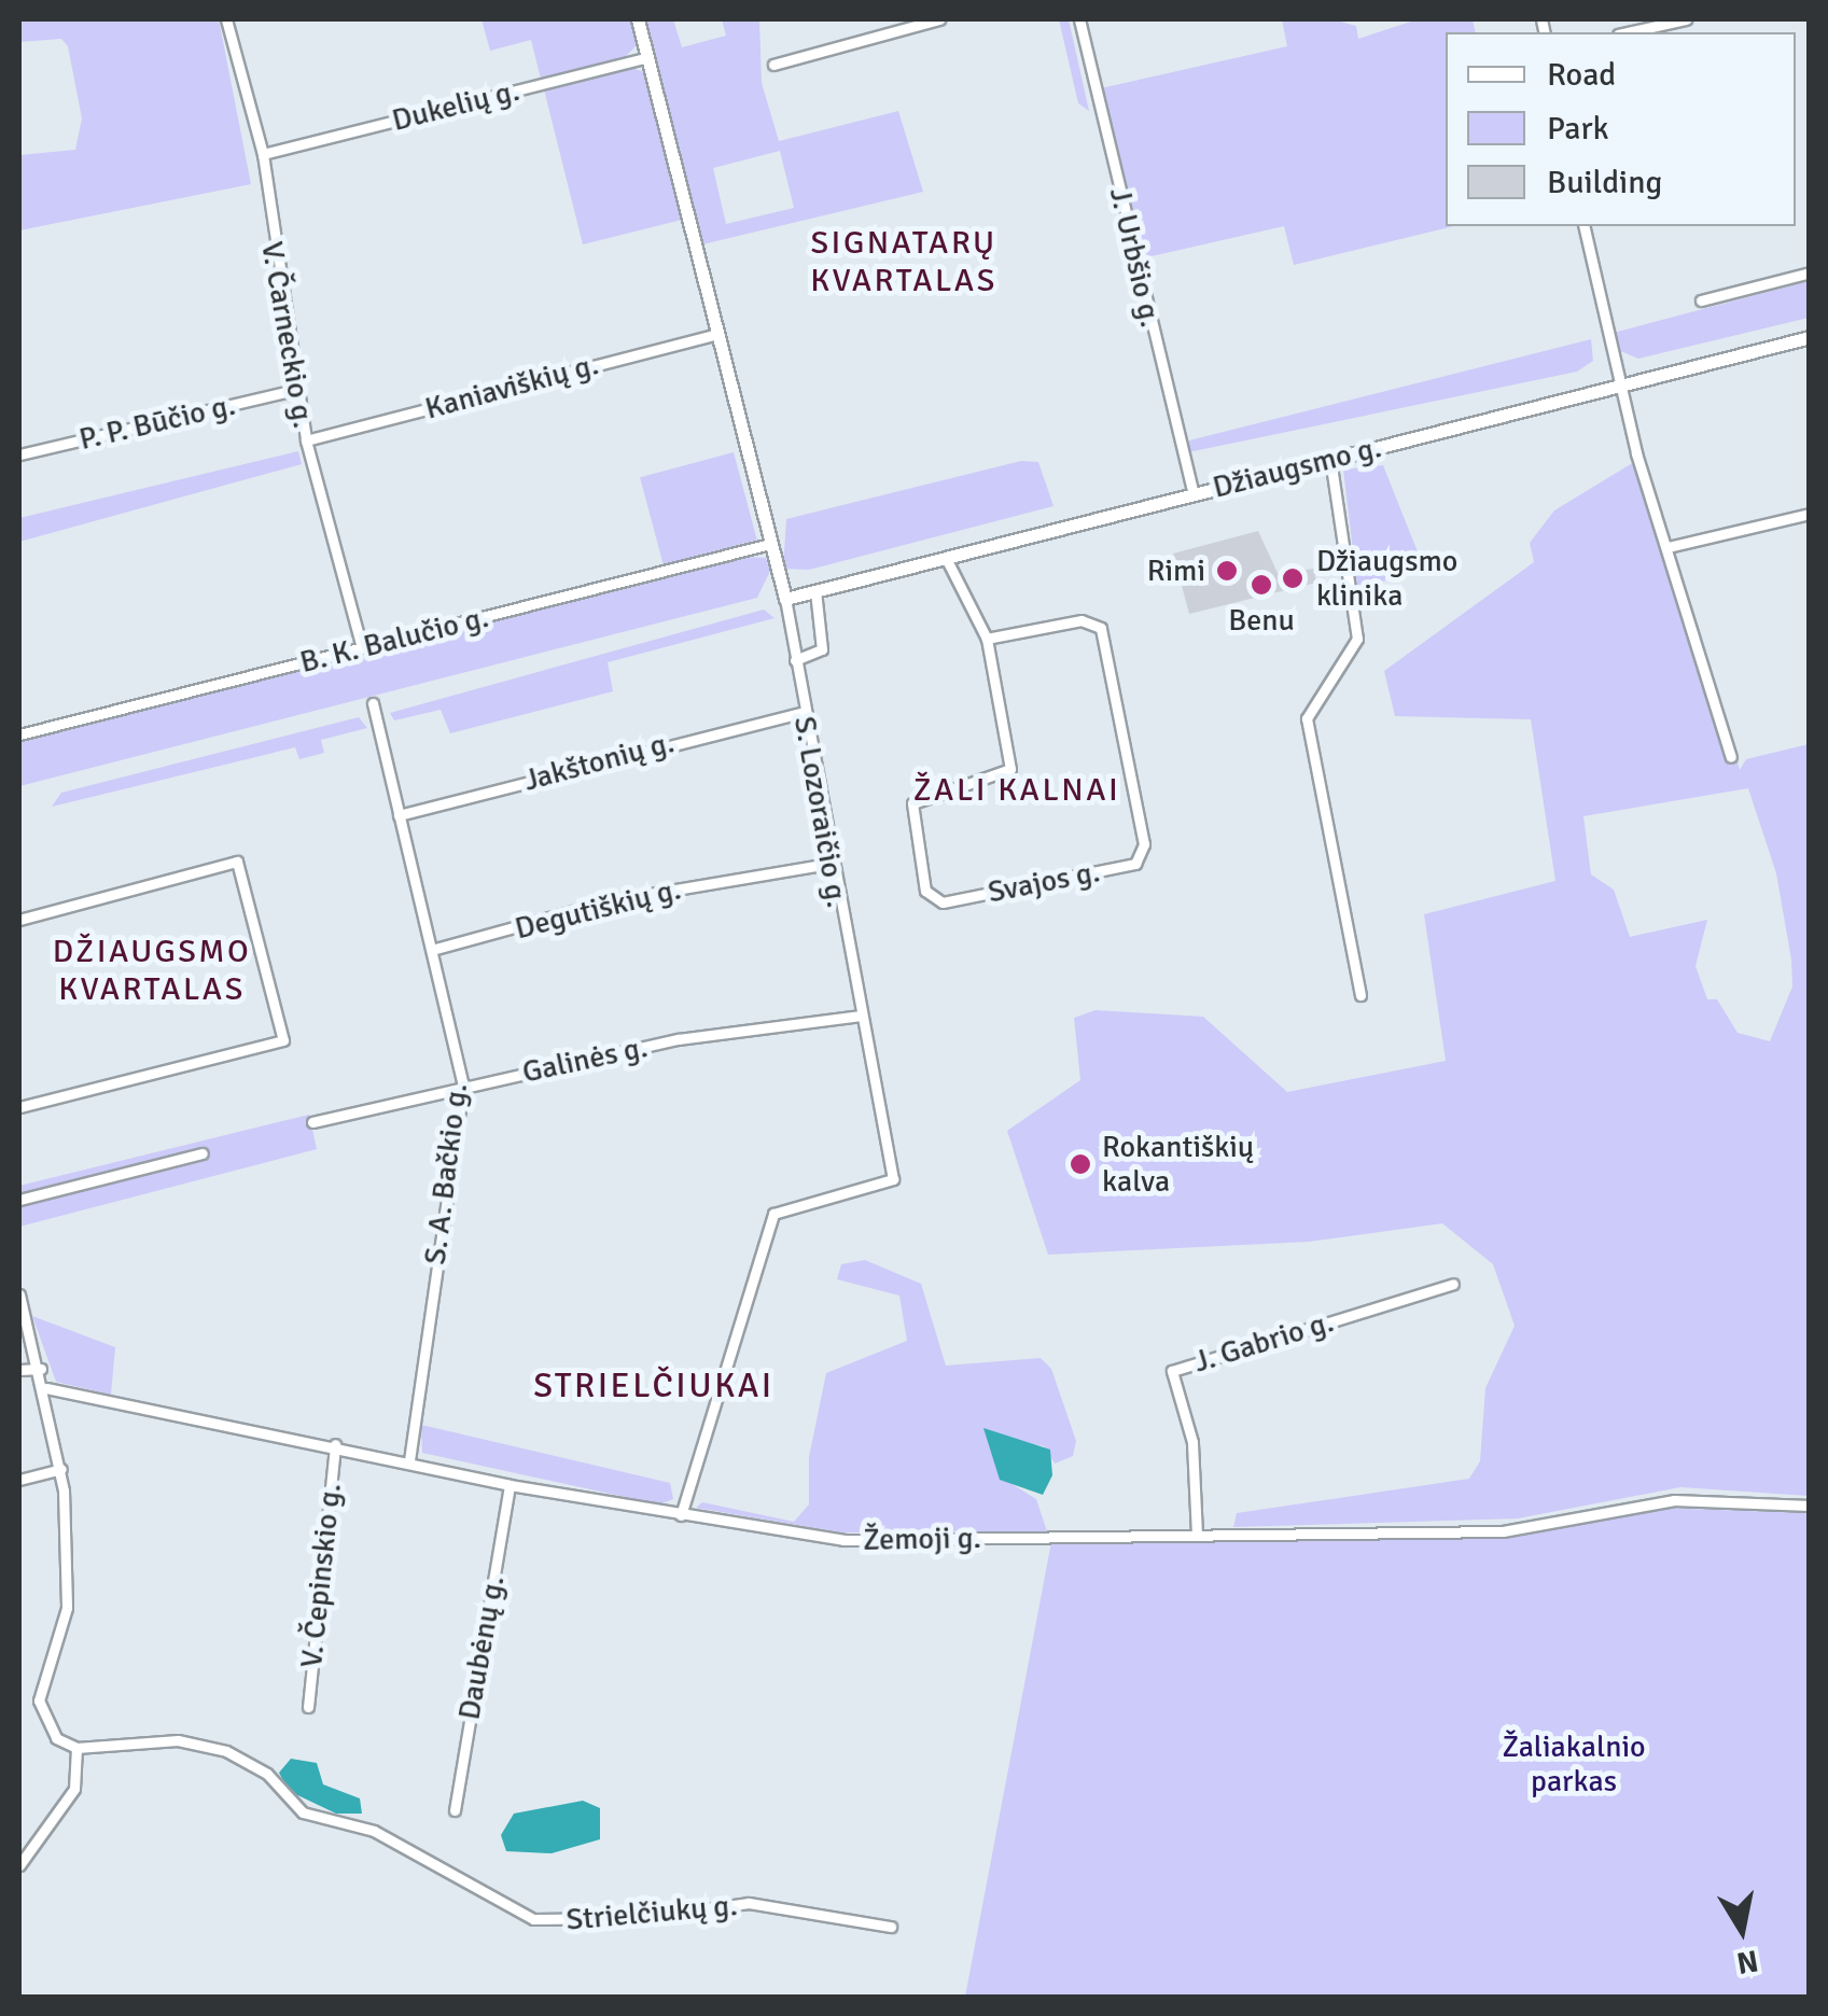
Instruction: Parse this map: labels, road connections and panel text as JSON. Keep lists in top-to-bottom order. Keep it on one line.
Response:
{"streets":{"street":["Dukelių g.","J. Urbšio g.","V. Čarneckio g.","Kaniaviškių g.","P. P. Būčio g.","Džiaugsmo g.","B. K. Balučio g.","Jakštonių g.","S. Lozoraičio g.","Svajos g.","Degutiškių g.","Galinės g.","S. A. Bačkio g.","J. Gabrio g.","Žemoji g.","V. Čepinskio g.","Daubėnų g.","Strielčiukų g."]},"crossings":[["Dukelių g.","V. Čarneckio g."],["Dukelių g.","S. Lozoraičio g."],["J. Urbšio g.","Džiaugsmo g."],["V. Čarneckio g.","Kaniaviškių g."],["V. Čarneckio g.","P. P. Būčio g."],["V. Čarneckio g.","B. K. Balučio g."],["Kaniaviškių g.","S. Lozoraičio g."],["Džiaugsmo g.","S. Lozoraičio g."],["Džiaugsmo g.","Svajos g."],["B. K. Balučio g.","S. Lozoraičio g."],["Jakštonių g.","S. Lozoraičio g."],["Jakštonių g.","S. A. Bačkio g."],["S. Lozoraičio g.","Degutiškių g."],["S. Lozoraičio g.","Galinės g."],["S. Lozoraičio g.","Žemoji g."],["Degutiškių g.","S. A. Bačkio g."],["Galinės g.","S. A. Bačkio g."],["S. A. Bačkio g.","Žemoji g."],["J. Gabrio g.","Žemoji g."],["Žemoji g.","V. Čepinskio g."],["Žemoji g.","Daubėnų g."]],"districts":["SIGNATARŲ KVARTALAS","ŽALI KALNAI","DŽIAUGSMO KVARTALAS","STRIELČIUKAI"],"parks":["Žaliakalnio parkas"],"places":["Rimi","Džiaugsmo klinika","Benu","Rokantiškių kalva"],"legend":["Road","Park","Building"],"north":"bottom"}
